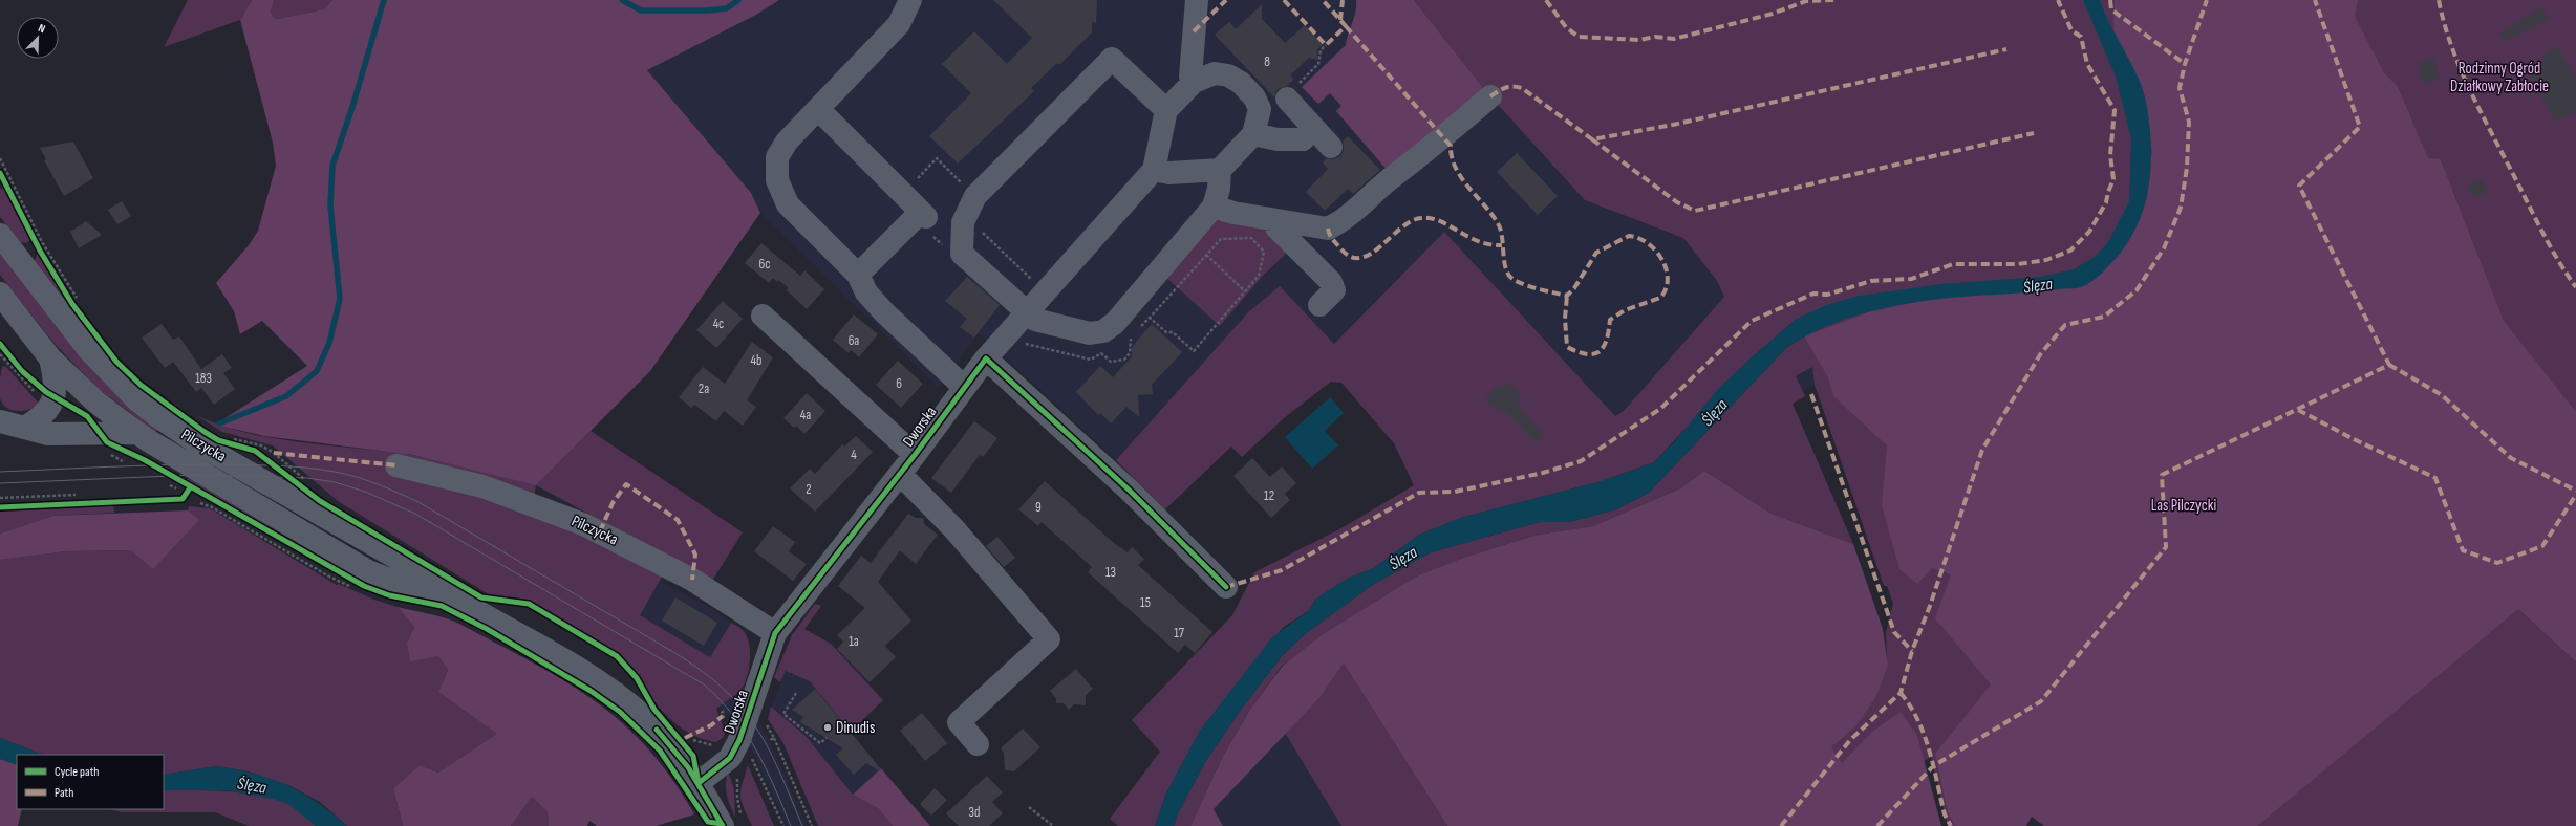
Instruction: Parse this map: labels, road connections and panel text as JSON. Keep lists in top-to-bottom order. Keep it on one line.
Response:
{"streets":{"street":["Dworska","Pilczycka"]},"crossings":[["Dworska","Pilczycka"]],"water":["Ślęza"],"parks":["Rodzinny Ogród Działkowy Zabłocie","Las Pilczycki"],"places":["Dinudis"],"house_numbers":["8","6c","4c","6a","4b","183","6","2a","4a","4","2","12","9","13","15","17","1a","3d"],"legend":["Cycle path","Path"],"north":"top right"}
